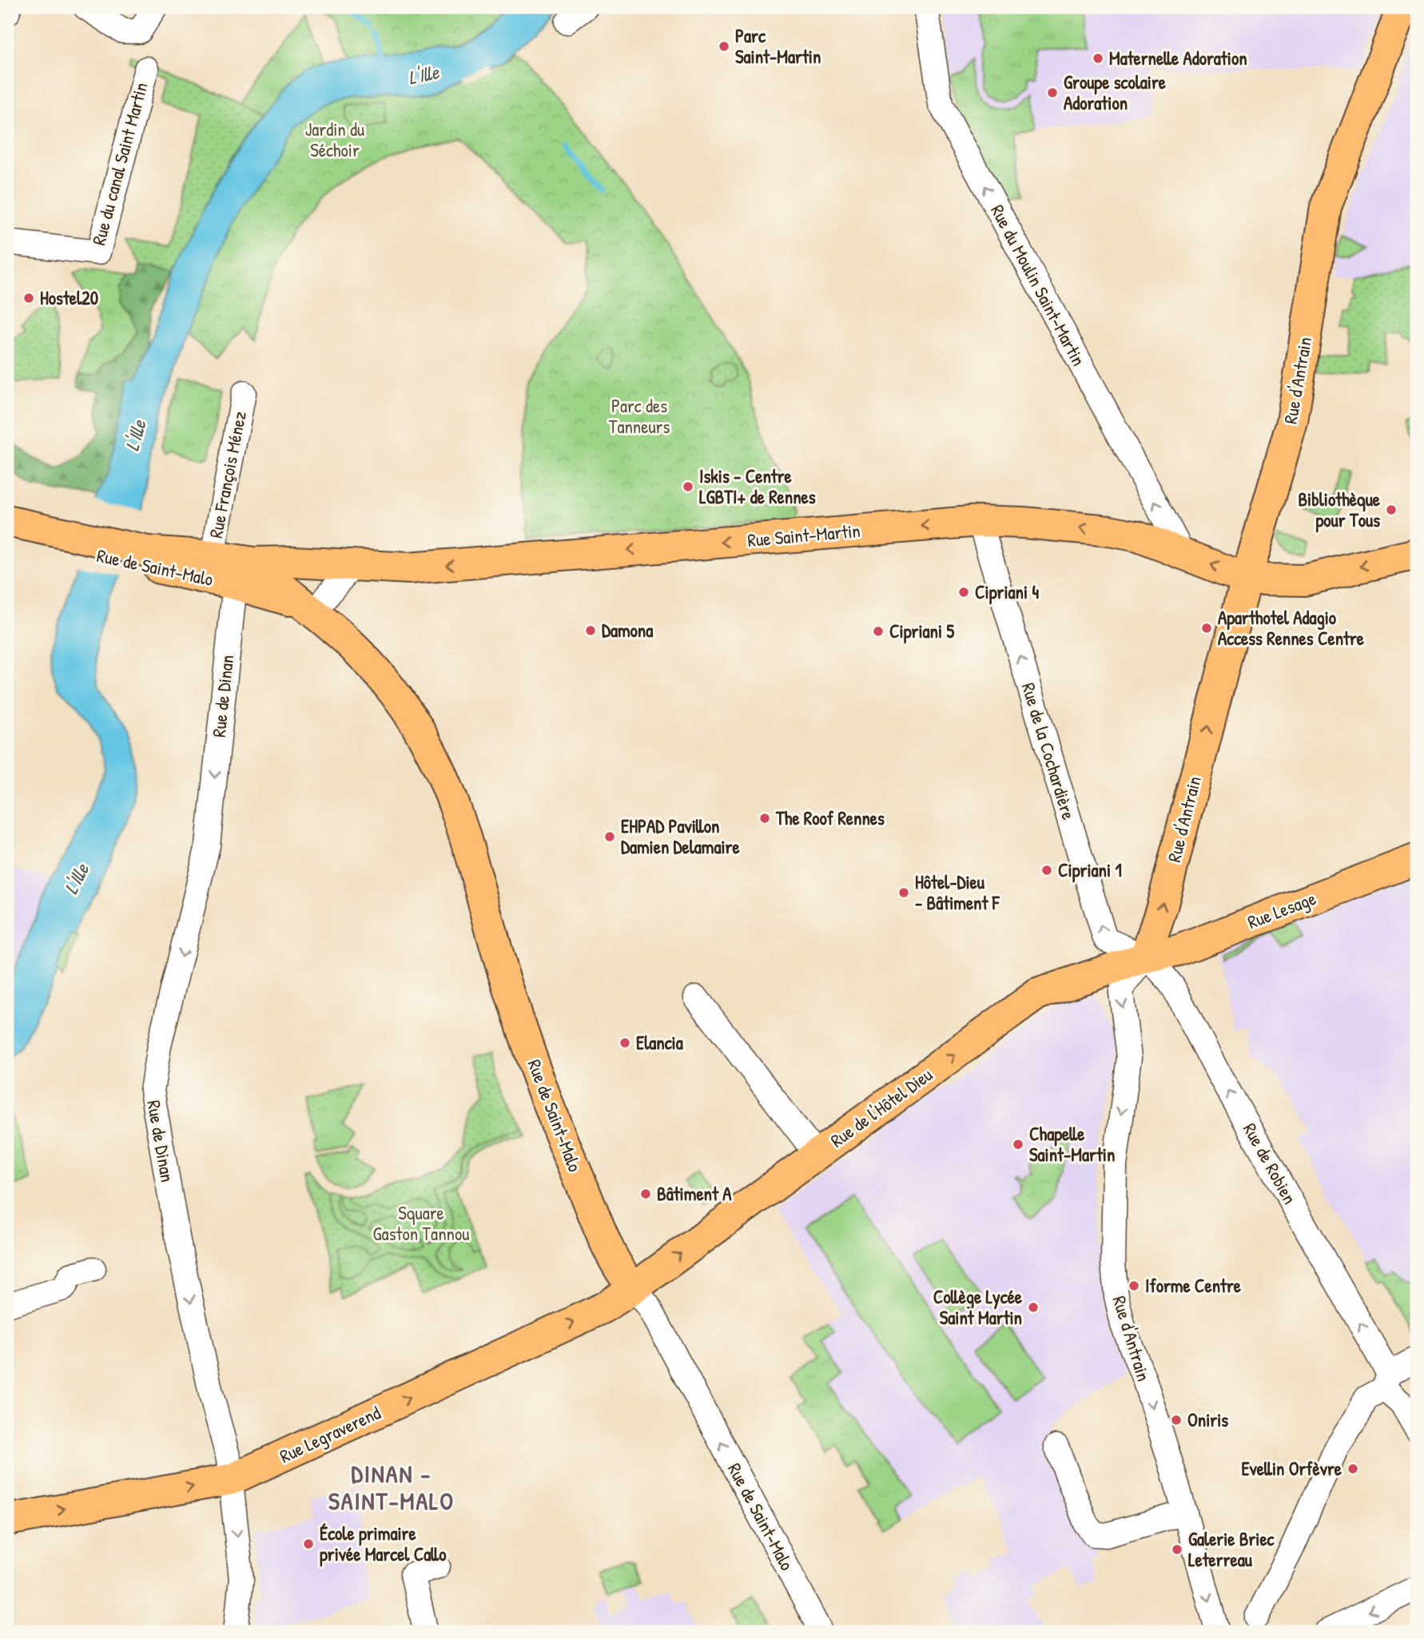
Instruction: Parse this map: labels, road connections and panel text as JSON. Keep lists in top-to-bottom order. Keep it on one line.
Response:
{"streets":{"main road":["Rue d'Antrain","Rue Saint-Martin","Rue de Saint-Malo","Rue Lesage","Rue de l'Hôtel Dieu","Rue Legraverend"],"street":["Rue du canal Saint Martin","Rue du Moulin Saint-Martin","Rue François Ménez","Rue de Dinan","Rue de la Cochardière","Rue de Robien"]},"crossings":[["Rue du Moulin Saint-Martin","Rue Saint-Martin"],["Rue d'Antrain","Rue Saint-Martin"],["Rue d'Antrain","Rue de la Cochardière"],["Rue d'Antrain","Rue Lesage"],["Rue d'Antrain","Rue de l'Hôtel Dieu"],["Rue d'Antrain","Rue de Robien"],["Rue François Ménez","Rue de Saint-Malo"],["Rue Saint-Martin","Rue de Saint-Malo"],["Rue Saint-Martin","Rue de Dinan"],["Rue Saint-Martin","Rue de la Cochardière"],["Rue de Saint-Malo","Rue de Dinan"],["Rue de Saint-Malo","Rue de l'Hôtel Dieu"],["Rue de Saint-Malo","Rue Legraverend"],["Rue de Dinan","Rue Legraverend"],["Rue de la Cochardière","Rue Lesage"],["Rue de la Cochardière","Rue de l'Hôtel Dieu"],["Rue de la Cochardière","Rue de Robien"],["Rue Lesage","Rue de l'Hôtel Dieu"],["Rue Lesage","Rue de Robien"],["Rue de l'Hôtel Dieu","Rue de Robien"],["Rue de l'Hôtel Dieu","Rue Legraverend"]],"one_way":["Rue du Moulin Saint-Martin","Rue Saint-Martin","Rue de Dinan","Rue de la Cochardière","Rue de l'Hôtel Dieu","Rue de Robien","Rue Legraverend"],"districts":["DINAN - SAINT-MALO"],"water":["L'Ille"],"parks":["Jardin du Séchoir","Parc des Tanneurs","Square Gaston Tannou"],"places":["Parc Saint-Martin","Maternelle Adoration","Groupe scolaire Adoration","Hostel20","Iskis - Centre LGBTI+ de Rennes","Bibliothèque pour Tous","Cipriani 4","Aparthotel Adagio Access Rennes Centre","Damona","Cipriani 5","The Roof Rennes","EHPAD Pavillon Damien Delamaire","Cipriani 1","Hôtel-Dieu - Bâtiment F","Elancia","Chapelle Saint-Martin","Bâtiment A","Iforme Centre","Collège Lycée Saint Martin","Oniris","Evellin Orfèvre","École primaire privée Marcel Callo","Galerie Briec Leterreau"]}
